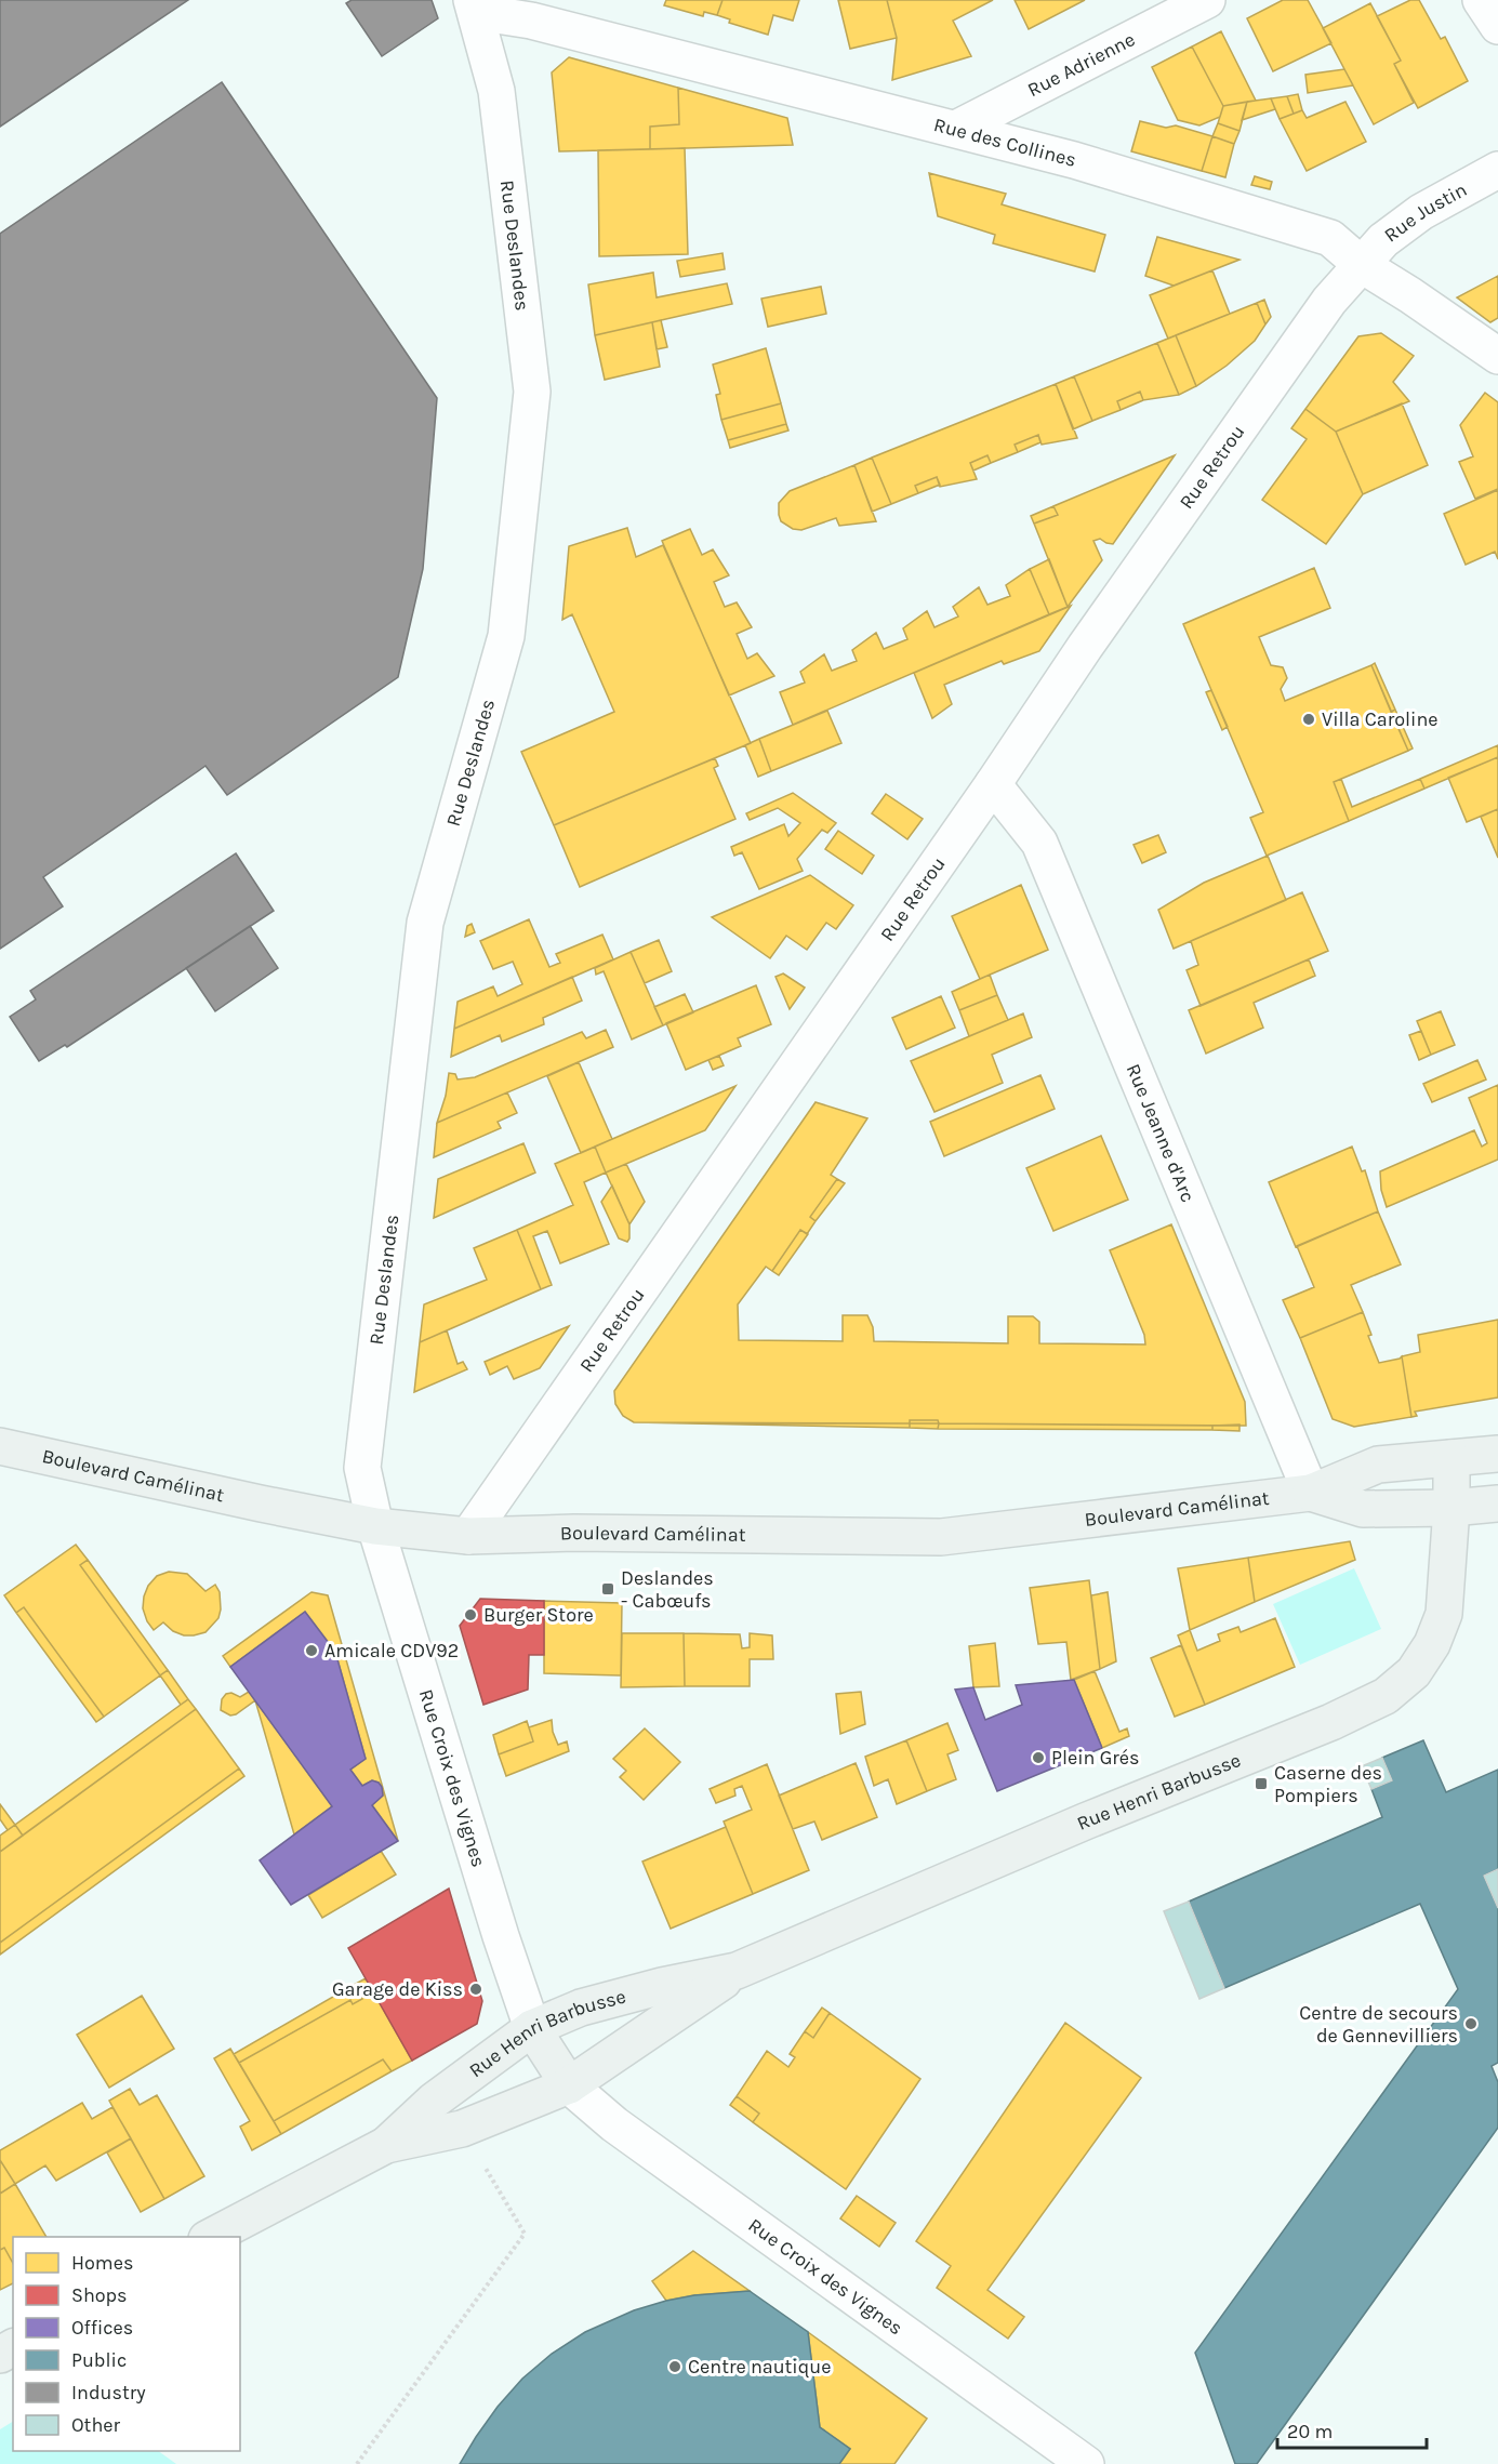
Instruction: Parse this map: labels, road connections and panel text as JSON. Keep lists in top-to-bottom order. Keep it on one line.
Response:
{"streets":{"street":["Rue Adrienne","Rue des Collines","Rue Justin","Rue Deslandes","Rue Retrou","Rue Jeanne d'Arc","Boulevard Camélinat","Rue Croix des Vignes","Rue Henri Barbusse"]},"crossings":[["Rue Adrienne","Rue des Collines"],["Rue des Collines","Rue Justin"],["Rue des Collines","Rue Deslandes"],["Rue des Collines","Rue Retrou"],["Rue Justin","Rue Retrou"],["Rue Deslandes","Boulevard Camélinat"],["Rue Deslandes","Rue Croix des Vignes"],["Rue Retrou","Rue Jeanne d'Arc"],["Rue Retrou","Boulevard Camélinat"],["Rue Jeanne d'Arc","Boulevard Camélinat"],["Boulevard Camélinat","Rue Croix des Vignes"],["Boulevard Camélinat","Rue Henri Barbusse"],["Rue Croix des Vignes","Rue Henri Barbusse"]],"places":{"other":["Villa Caroline","Burger Store","Amicale CDV92","Plein Grés","Garage de Kiss","Centre de secours de Gennevilliers","Centre nautique"],"transit":["Deslandes - Cabœufs","Caserne des Pompiers"]},"legend":["Homes","Shops","Offices","Public","Industry","Other"],"scale_bar":"20 m"}
